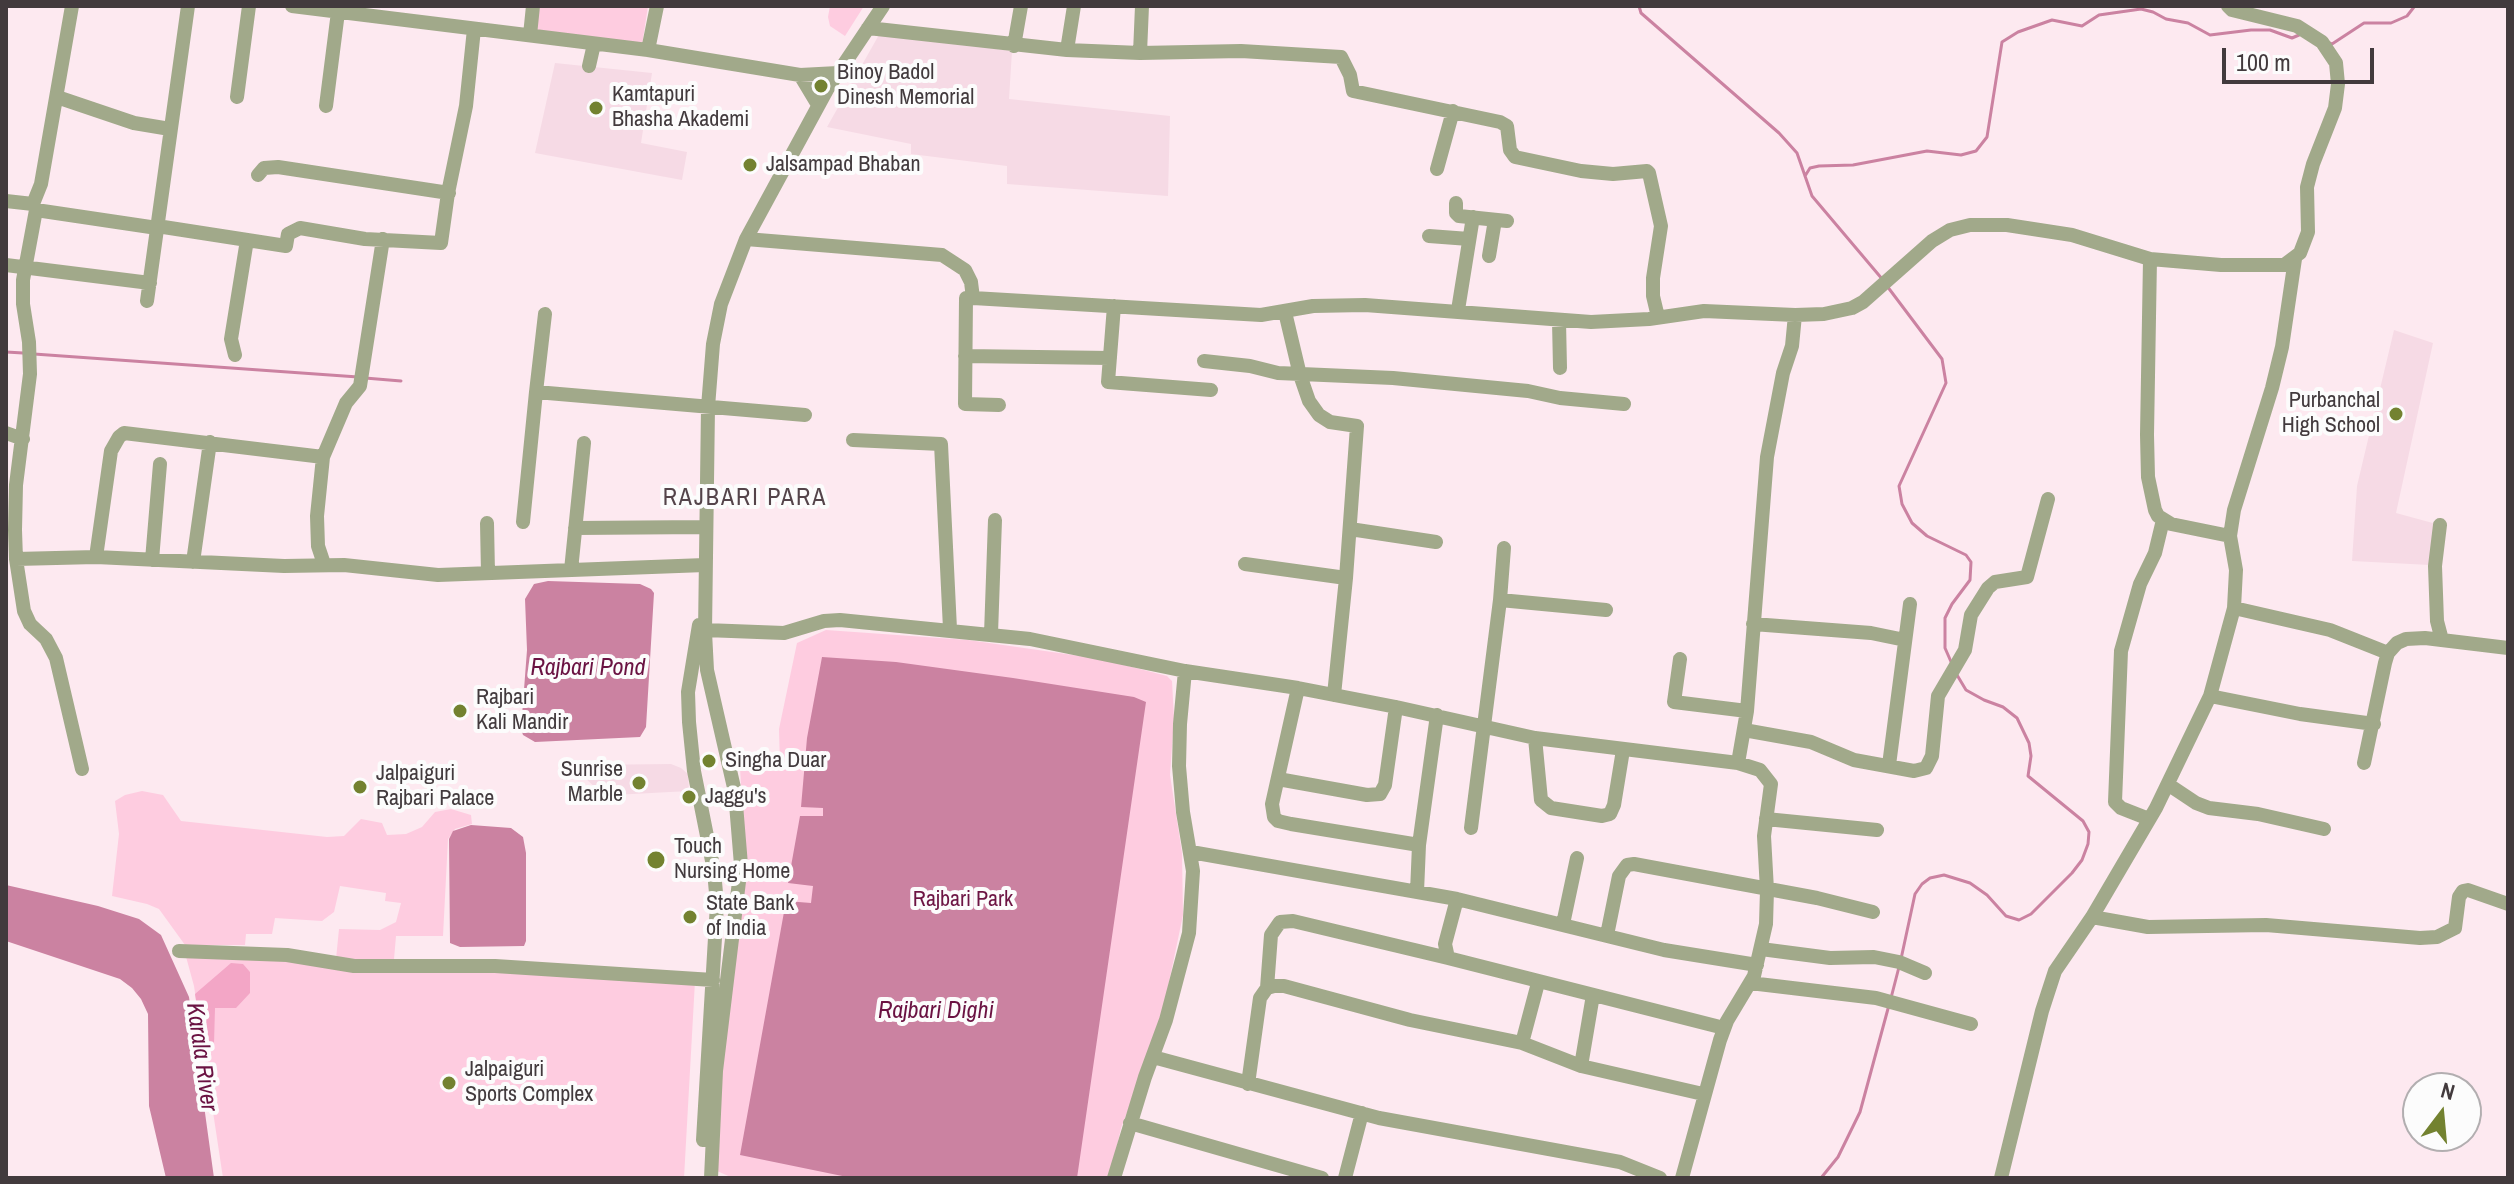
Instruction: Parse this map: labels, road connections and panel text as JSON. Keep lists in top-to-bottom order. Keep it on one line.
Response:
{"districts":["RAJBARI PARA"],"water":["Rajbari Pond","Rajbari Dighi","Karala River"],"parks":["Rajbari Park"],"places":["Binoy Badol Dinesh Memorial","Kamtapuri Bhasha Akademi","Jalsampad Bhaban","Purbanchal High School","Rajbari Kali Mandir","Singha Duar","Sunrise Marble","Jalpaiguri Rajbari Palace","Jaggu's","Touch Nursing Home","State Bank of India","Jalpaiguri Sports Complex"],"scale_bar":"100 m","north":"top"}
